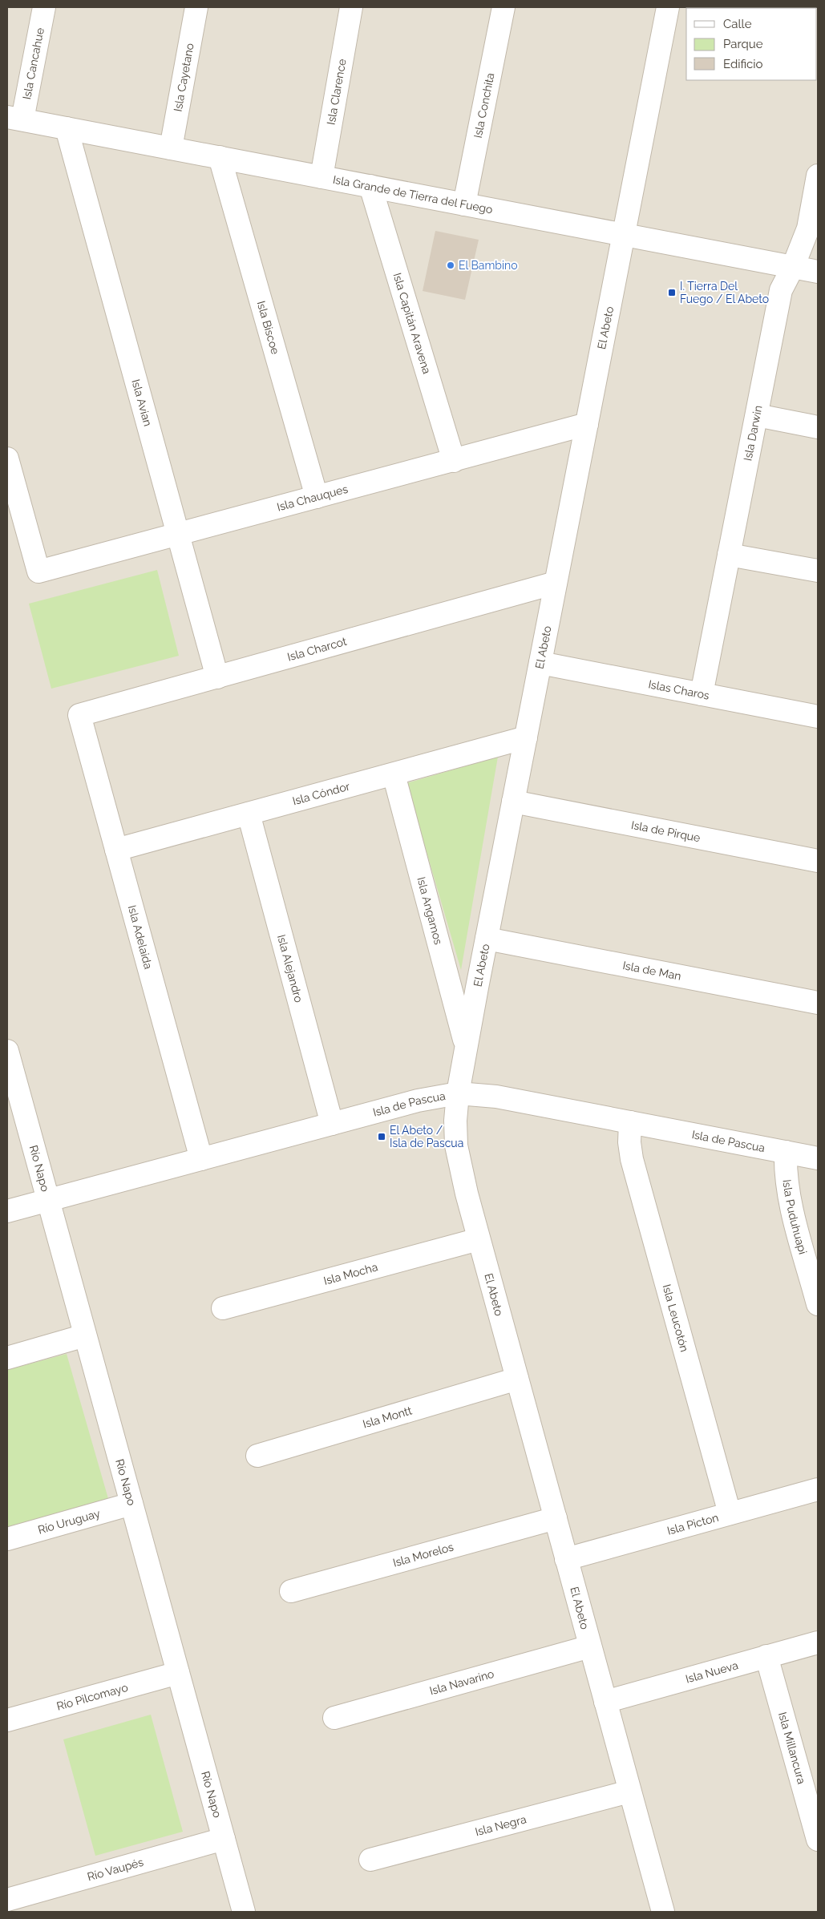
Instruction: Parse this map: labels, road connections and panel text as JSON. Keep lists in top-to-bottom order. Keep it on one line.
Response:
{"streets":{"street":["Isla Cancahue","Isla Cayetano","Isla Clarence","Isla Conchita","Isla Grande de Tierra del Fuego","Isla Capitán Aravena","Isla Biscoe","El Abeto","Isla Avian","Isla Darwin","Isla Chauques","Isla Charcot","Islas Charos","Isla Cóndor","Isla de Pirque","Isla Angamos","Isla Adelaida","Isla Alejandro","Isla de Man","Isla de Pascua","Río Napo","Isla Puduhuapi","Isla Mocha","Isla Leucotón","Isla Montt","Río Uruguay","Isla Picton","Isla Morelos","Isla Nueva","Isla Navarino","Río Pilcomayo","Isla Millancura","Isla Negra","Río Vaupés"]},"crossings":[["Isla Cancahue","Isla Grande de Tierra del Fuego"],["Isla Cayetano","Isla Grande de Tierra del Fuego"],["Isla Clarence","Isla Grande de Tierra del Fuego"],["Isla Conchita","Isla Grande de Tierra del Fuego"],["Isla Grande de Tierra del Fuego","Isla Capitán Aravena"],["Isla Grande de Tierra del Fuego","Isla Biscoe"],["Isla Grande de Tierra del Fuego","El Abeto"],["Isla Grande de Tierra del Fuego","Isla Avian"],["Isla Grande de Tierra del Fuego","Isla Darwin"],["Isla Capitán Aravena","Isla Chauques"],["Isla Biscoe","Isla Chauques"],["El Abeto","Isla Chauques"],["El Abeto","Isla Charcot"],["El Abeto","Islas Charos"],["El Abeto","Isla Cóndor"],["El Abeto","Isla de Pirque"],["El Abeto","Isla Angamos"],["El Abeto","Isla de Man"],["El Abeto","Isla de Pascua"],["El Abeto","Isla Mocha"],["El Abeto","Isla Montt"],["El Abeto","Isla Picton"],["El Abeto","Isla Morelos"],["El Abeto","Isla Nueva"],["El Abeto","Isla Navarino"],["El Abeto","Isla Negra"],["Isla Avian","Isla Chauques"],["Isla Avian","Isla Charcot"],["Isla Darwin","Islas Charos"],["Isla Charcot","Isla Adelaida"],["Isla Cóndor","Isla Angamos"],["Isla Cóndor","Isla Adelaida"],["Isla Cóndor","Isla Alejandro"],["Isla Adelaida","Isla de Pascua"],["Isla Alejandro","Isla de Pascua"],["Isla de Pascua","Río Napo"],["Isla de Pascua","Isla Puduhuapi"],["Isla de Pascua","Isla Leucotón"],["Río Napo","Río Uruguay"],["Río Napo","Río Pilcomayo"],["Río Napo","Río Vaupés"],["Isla Leucotón","Isla Picton"],["Isla Nueva","Isla Millancura"]],"places":{"other":["El Bambino"],"transit":["I. Tierra Del Fuego / El Abeto","El Abeto / Isla de Pascua"]},"legend":["Calle","Parque","Edificio"]}
